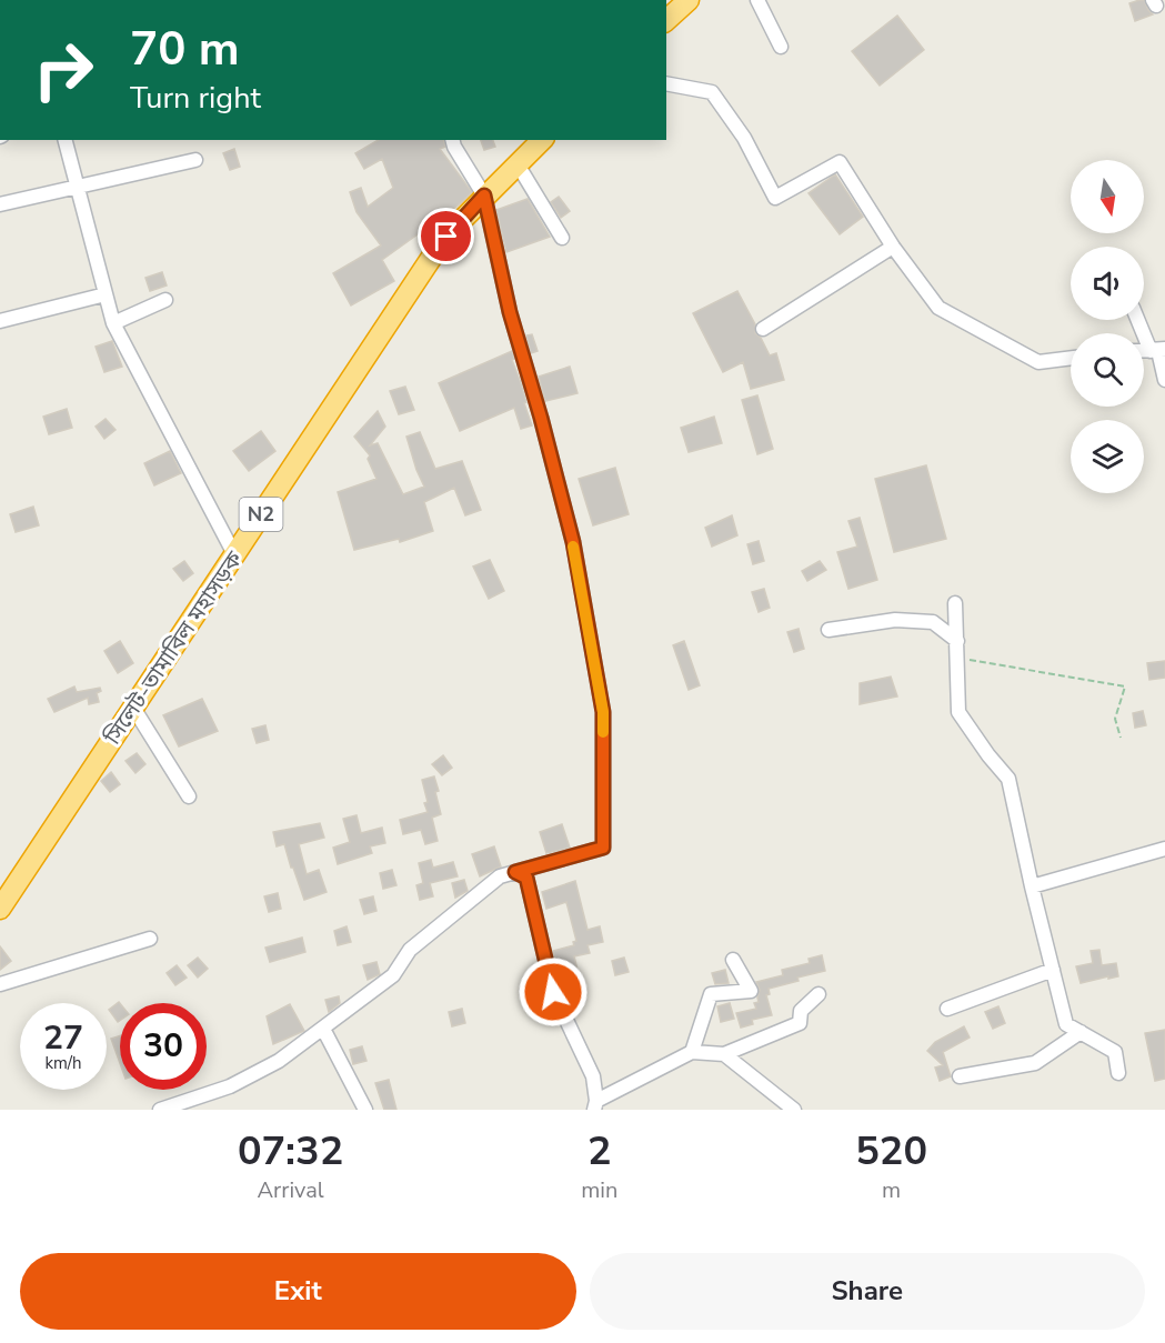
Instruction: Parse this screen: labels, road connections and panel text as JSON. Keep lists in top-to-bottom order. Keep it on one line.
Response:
{"streets":{"highway":["N2","সিলেট-তামাবিল মহাসড়ক"]},"north":"bottom","page":{"turn":["70 m","Turn right"],"speed":"27 km/h","limit":"30","eta":["07:32","Arrival","2","min","520","m"],"buttons":["Exit","Share"]}}
